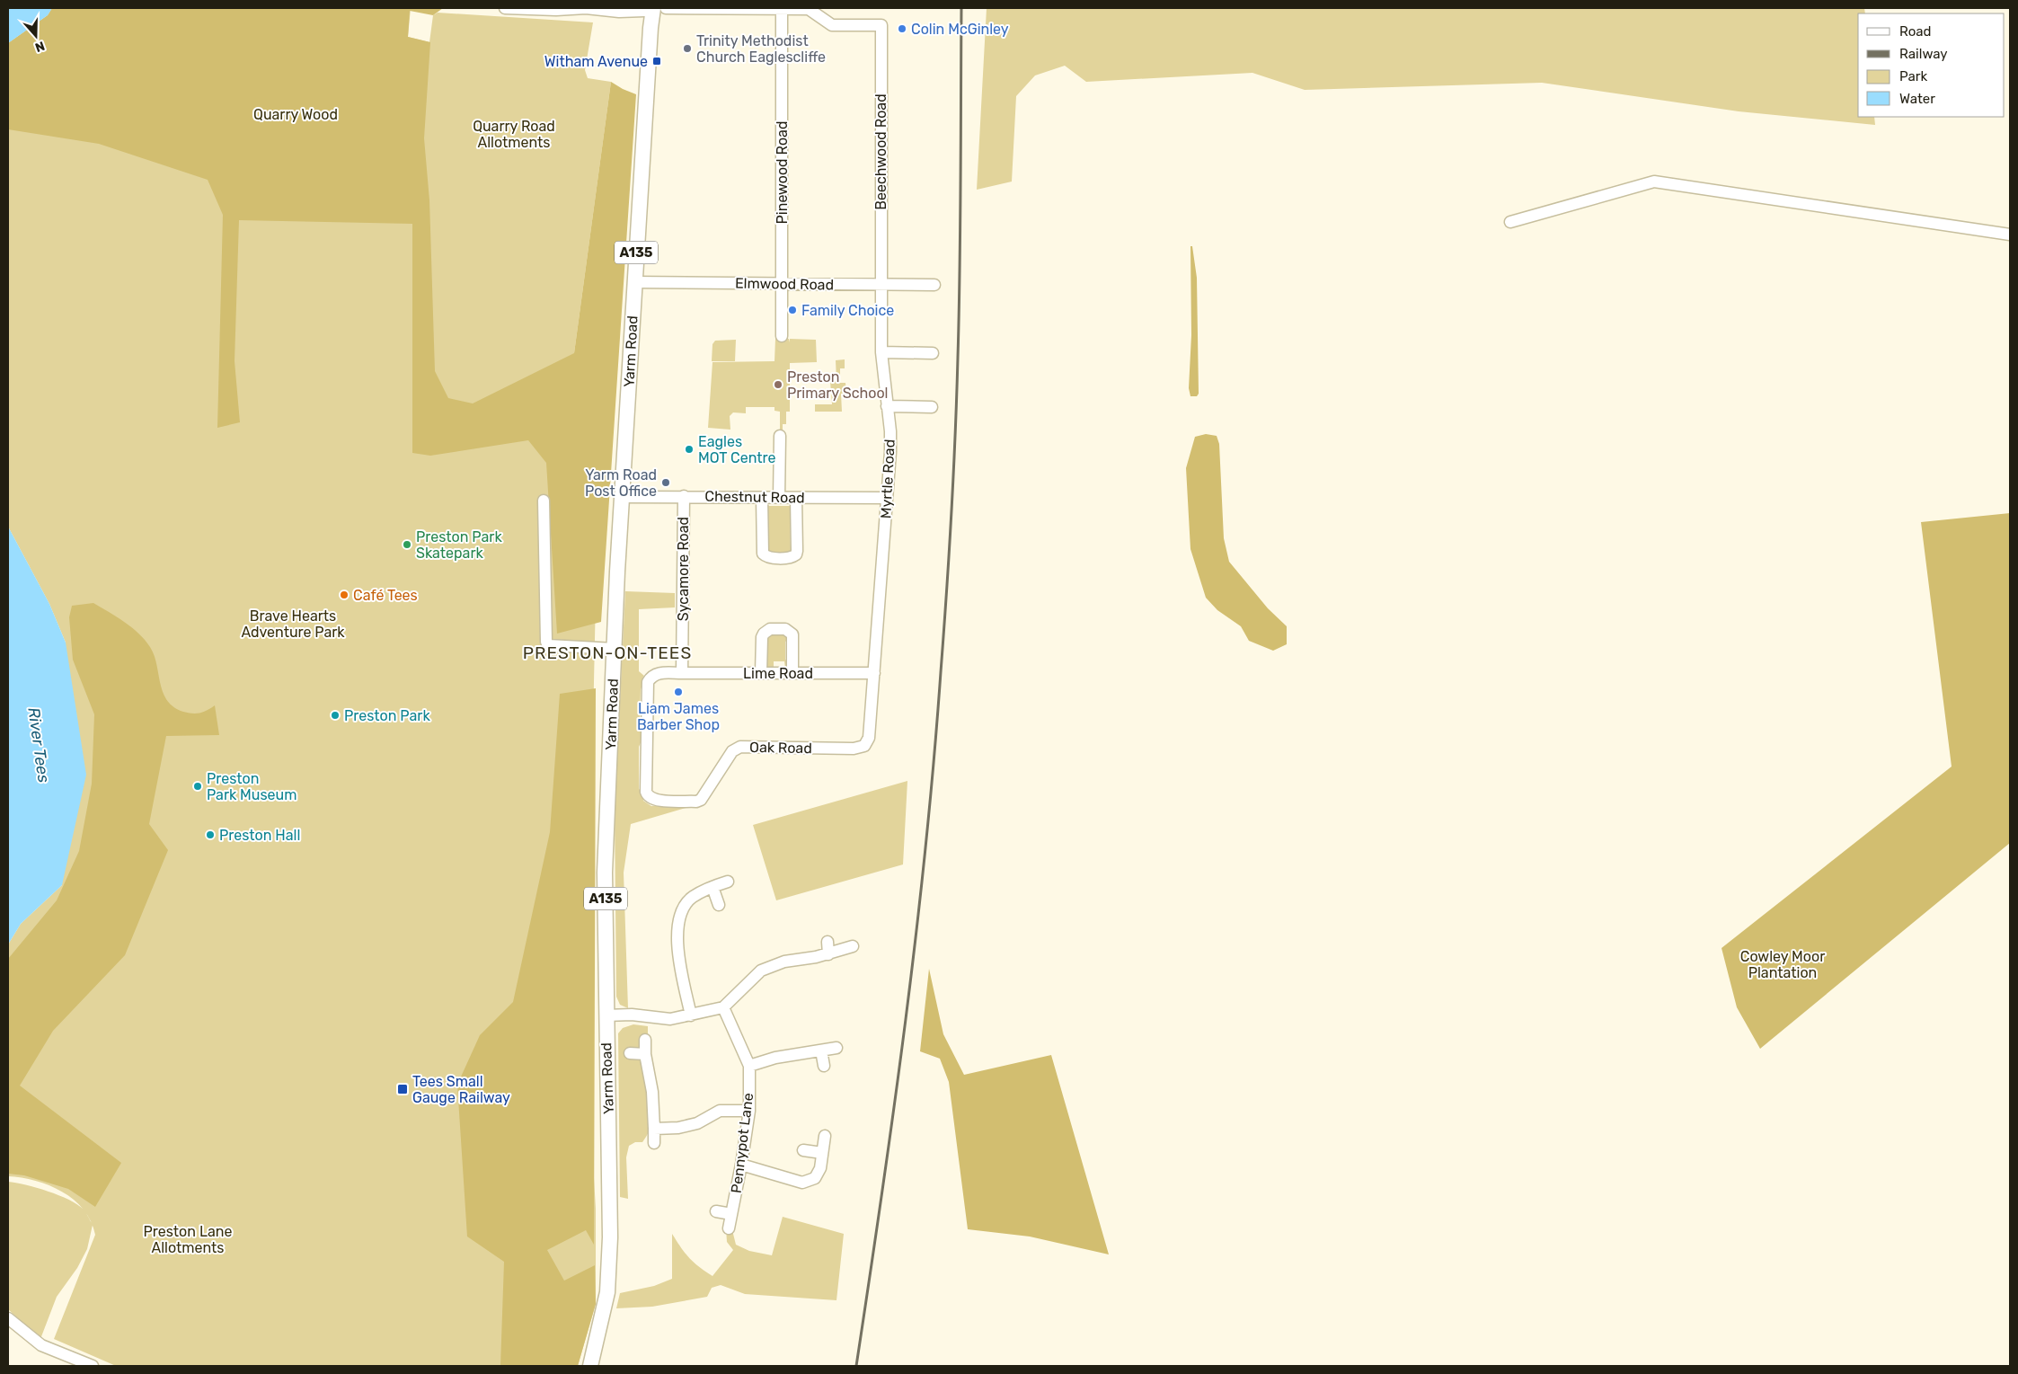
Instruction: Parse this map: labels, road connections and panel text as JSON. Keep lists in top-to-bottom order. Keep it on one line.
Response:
{"streets":{"main road":["A135","Yarm Road"],"street":["Beechwood Road","Pinewood Road","Elmwood Road","Myrtle Road","Chestnut Road","Sycamore Road","Lime Road","Oak Road","Pennypot Lane"]},"crossings":[["Beechwood Road","Elmwood Road"],["Beechwood Road","Myrtle Road"],["Pinewood Road","Elmwood Road"],["Elmwood Road","Yarm Road"],["Elmwood Road","Myrtle Road"],["Yarm Road","Chestnut Road"],["Myrtle Road","Chestnut Road"],["Myrtle Road","Lime Road"],["Myrtle Road","Oak Road"],["Chestnut Road","Sycamore Road"],["Sycamore Road","Lime Road"],["Sycamore Road","Oak Road"],["Lime Road","Oak Road"]],"districts":["PRESTON-ON-TEES"],"water":["River Tees"],"parks":["Quarry Wood","Quarry Road Allotments","Brave Hearts Adventure Park","Cowley Moor Plantation","Preston Lane Allotments"],"places":{"other":["Colin McGinley","Trinity Methodist Church Eaglescliffe","Family Choice","Preston Primary School","Eagles MOT Centre","Yarm Road Post Office","Preston Park Skatepark","Café Tees","Liam James Barber Shop","Preston Park","Preston Park Museum","Preston Hall"],"transit":["Witham Avenue","Tees Small Gauge Railway"]},"legend":["Road","Railway","Park","Water"],"north":"bottom"}
